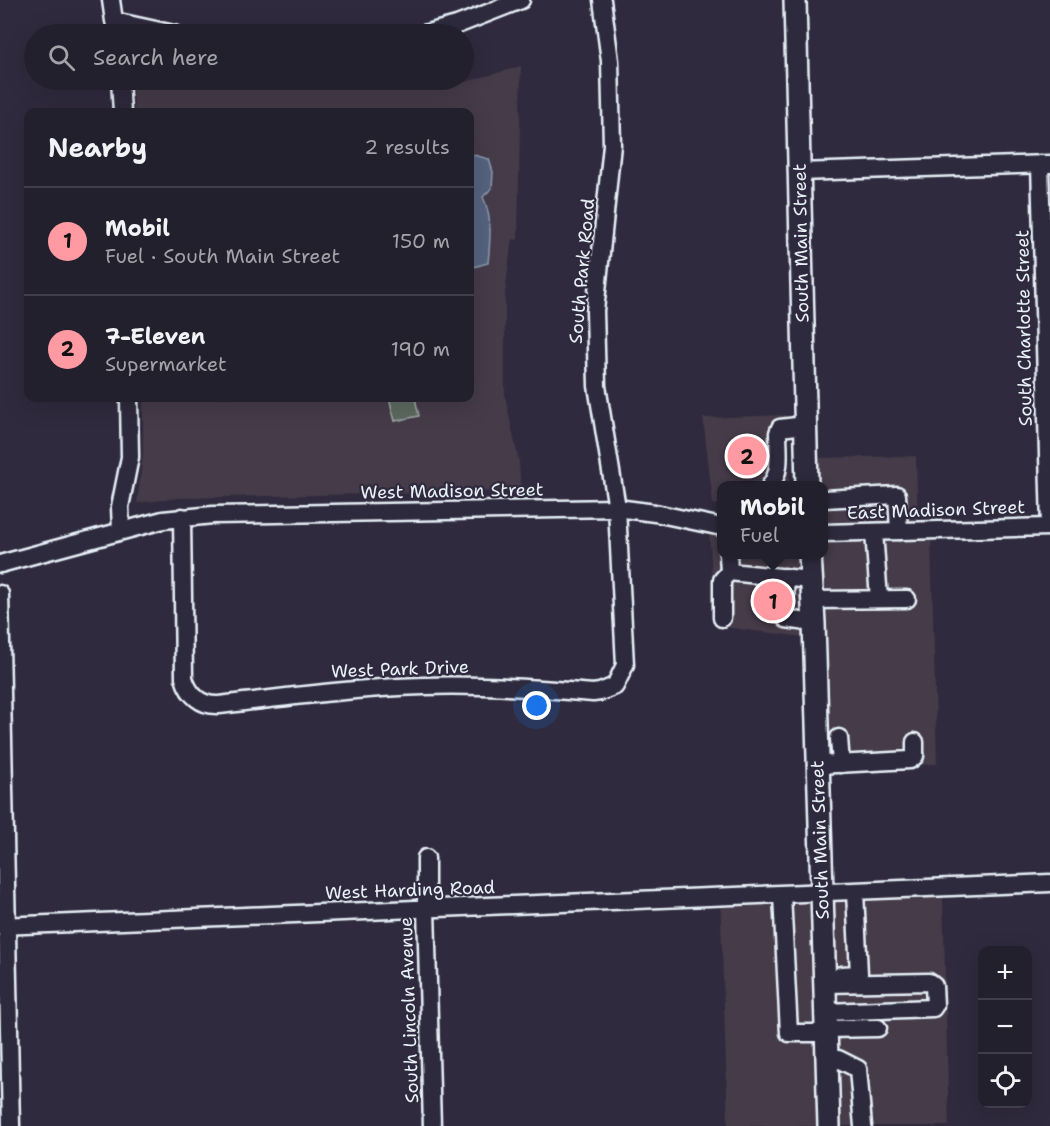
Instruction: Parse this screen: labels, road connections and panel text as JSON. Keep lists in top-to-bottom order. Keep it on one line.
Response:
{"streets":{"main road":["South Main Street"],"street":["South Park Road","South Charlotte Street","West Madison Street","East Madison Street","West Park Drive","West Harding Road","South Lincoln Avenue"]},"crossings":[["South Main Street","West Harding Road"],["South Park Road","West Madison Street"],["South Park Road","West Park Drive"],["South Charlotte Street","East Madison Street"],["West Madison Street","West Park Drive"],["West Harding Road","South Lincoln Avenue"]],"page":{"search":"Search here","heading":["Nearby","2 results"],"list":[{"mark":"1","name":"Mobil","note":"Fuel · South Main Street","value":"150 m"},{"mark":"2","name":"7-Eleven","note":"Supermarket","value":"190 m"}],"pins":["2","1"],"popup":["Mobil","Fuel"],"map_buttons":["+","−"]}}
